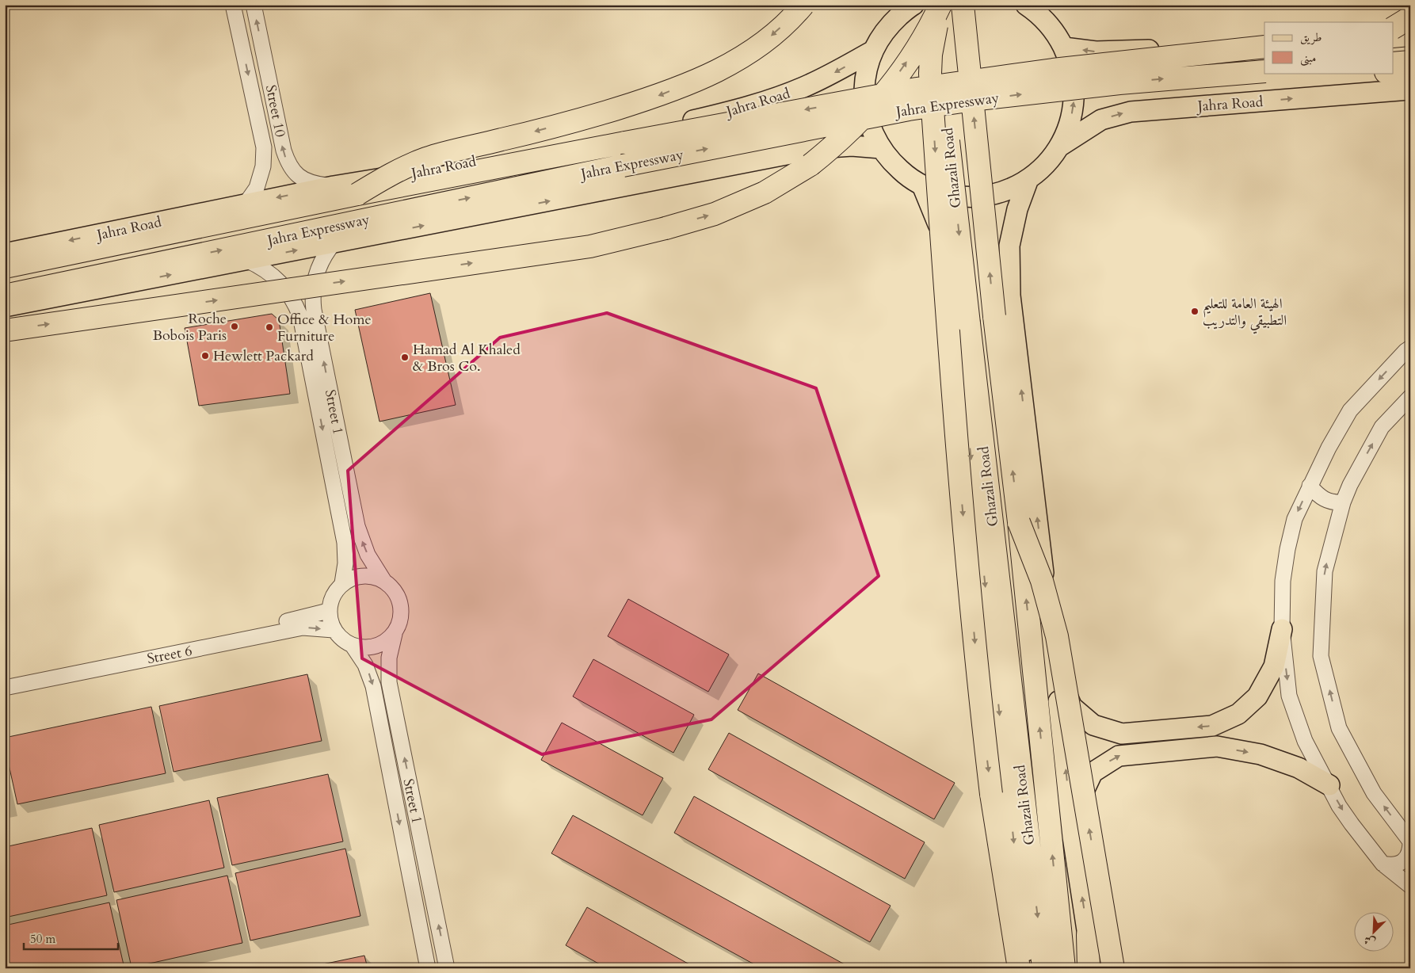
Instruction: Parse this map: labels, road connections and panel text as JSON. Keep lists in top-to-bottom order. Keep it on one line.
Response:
{"streets":{"highway":["Jahra Expressway","Ghazali Road"],"main road":["Jahra Road"],"street":["Street 10","Street 1","Street 6"]},"crossings":[["Jahra Road","Street 10"],["Street 1","Street 6"]],"places":["الهيئة العامة للتعليم التطبيقي والتدريب","Roche Bobois Paris","Office & Home Furniture","Hewlett Packard","Hamad Al Khaled & Bros Co."],"legend":["طريق","مبنى"],"scale_bar":"50 m","north":"bottom left"}
